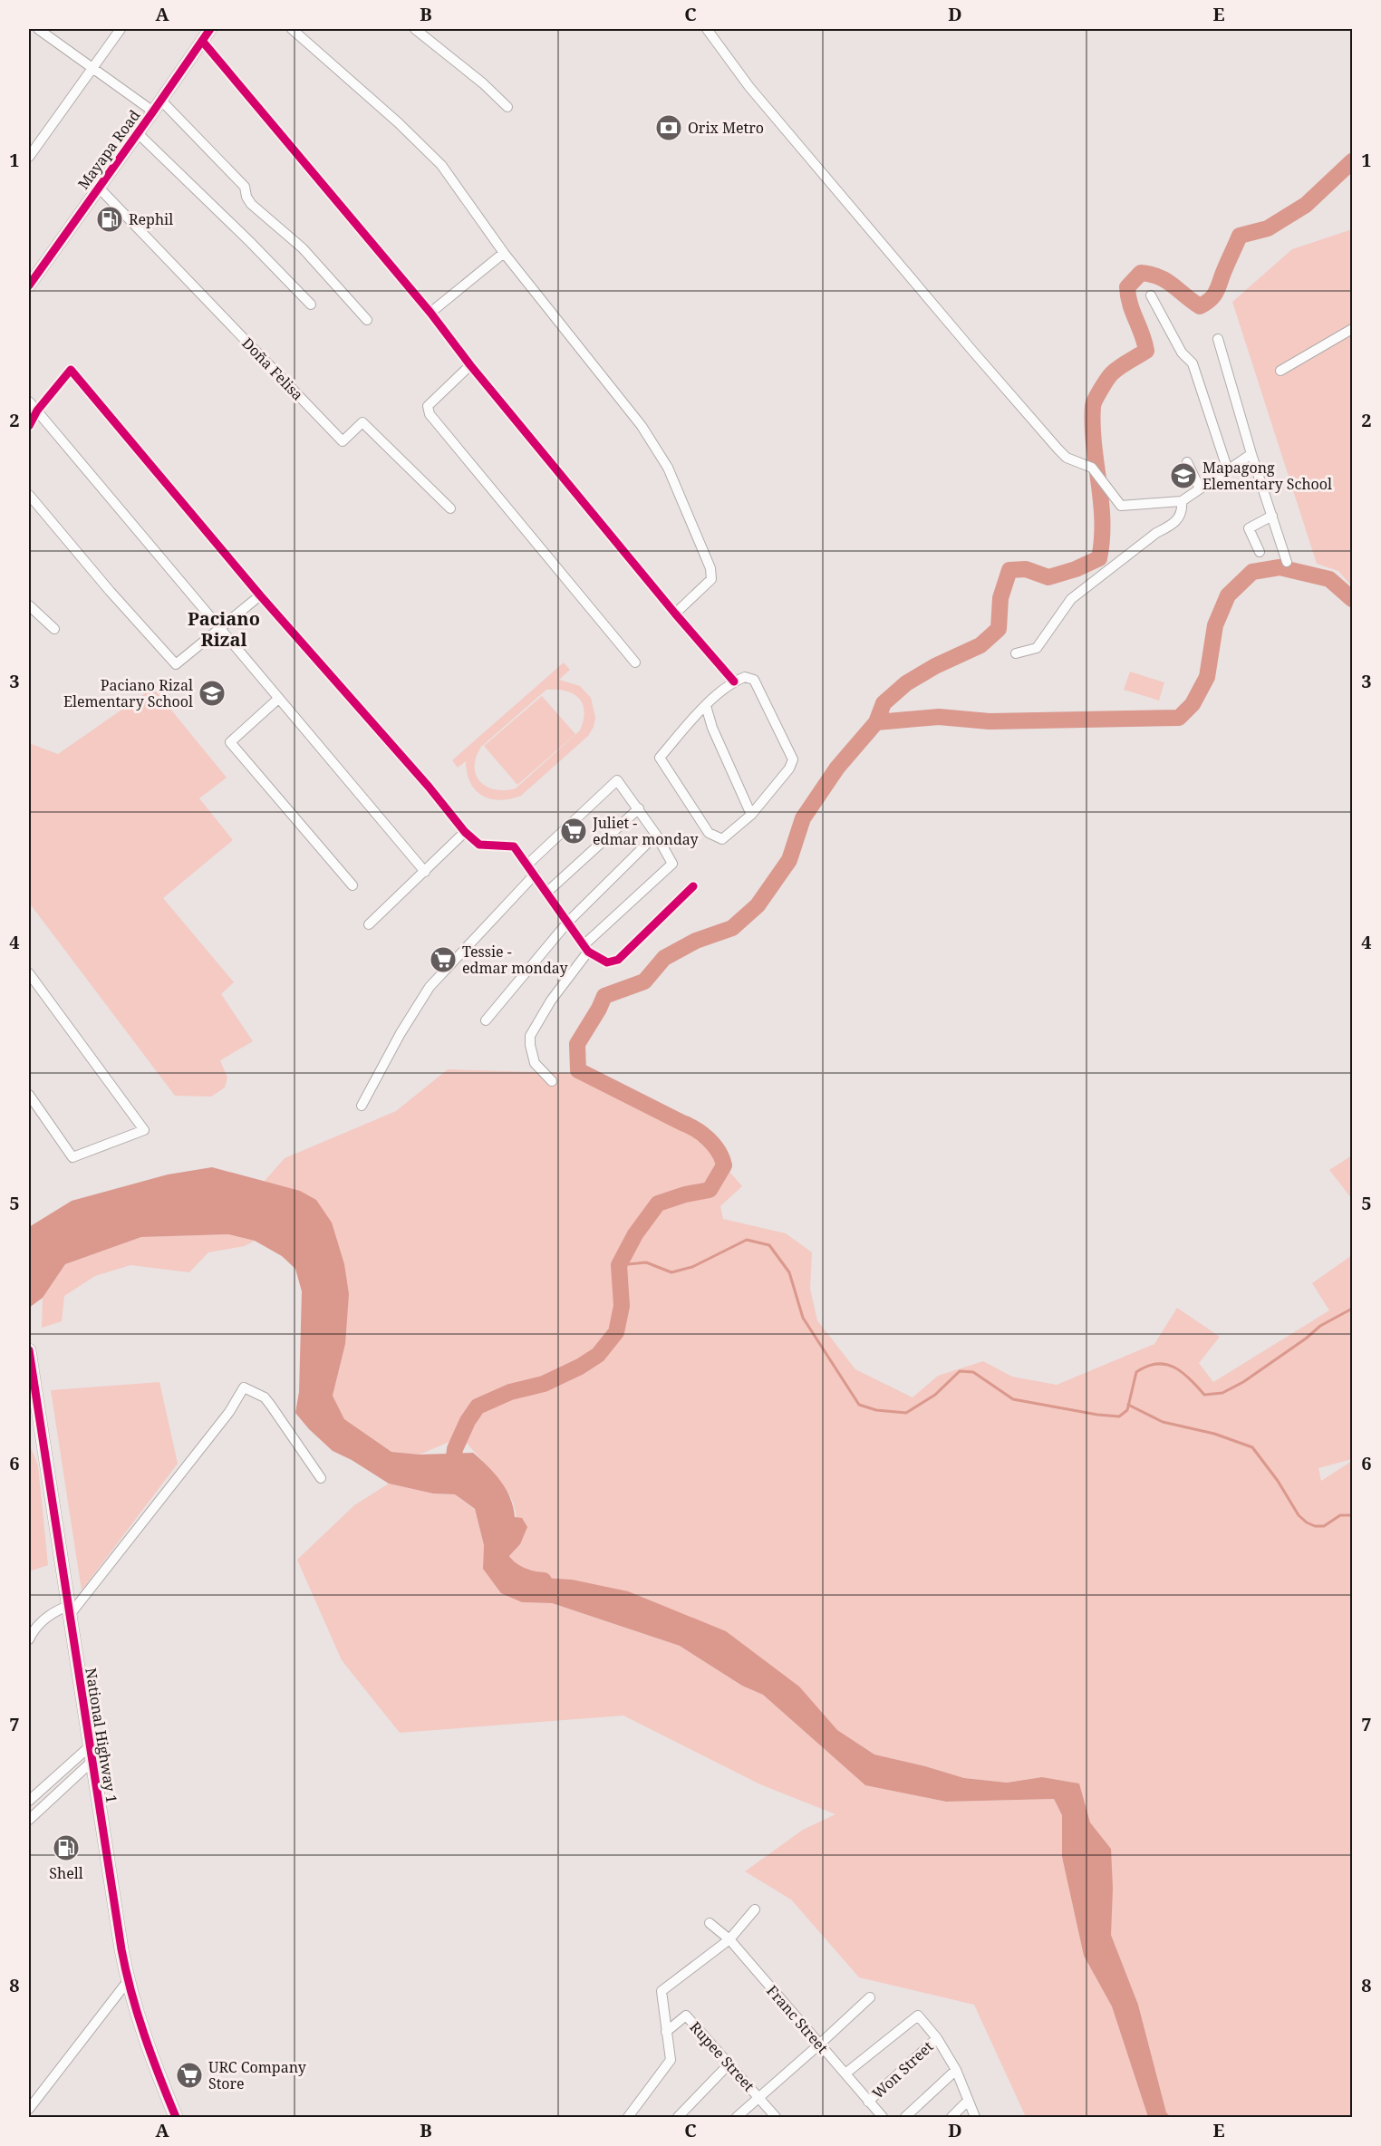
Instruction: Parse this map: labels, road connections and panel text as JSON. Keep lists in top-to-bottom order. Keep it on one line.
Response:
{"streets":{"highway":["National Highway 1"],"main road":["Mayapa Road"],"street":["Doña Felisa","Franc Street","Rupee Street","Won Street"]},"crossings":[["Mayapa Road","Doña Felisa"],["Franc Street","Won Street"]],"districts":["Paciano Rizal"],"places":{"bank":["Orix Metro"],"fuel station":["Rephil","Shell"],"school or university":["Mapagong Elementary School","Paciano Rizal Elementary School"],"supermarket":["Juliet - edmar monday","Tessie - edmar monday","URC Company Store"]},"grid":{"columns":["A","B","C","D","E"],"rows":["1","2","3","4","5","6","7","8"]}}
